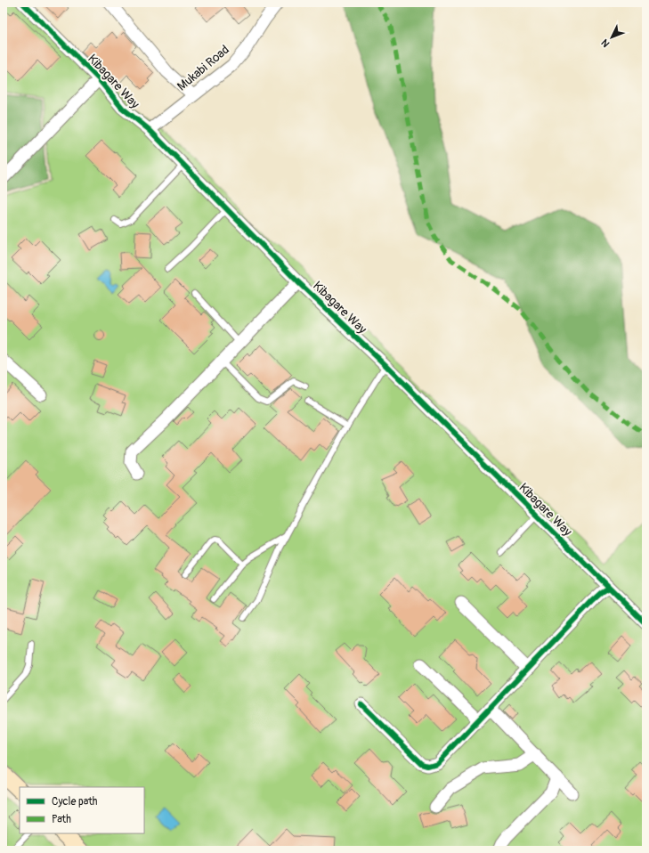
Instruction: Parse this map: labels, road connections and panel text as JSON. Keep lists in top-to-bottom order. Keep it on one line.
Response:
{"streets":{"street":["Mukabi Road","Kibagare Way"]},"crossings":[["Mukabi Road","Kibagare Way"]],"legend":["Cycle path","Path"],"north":"bottom left"}
